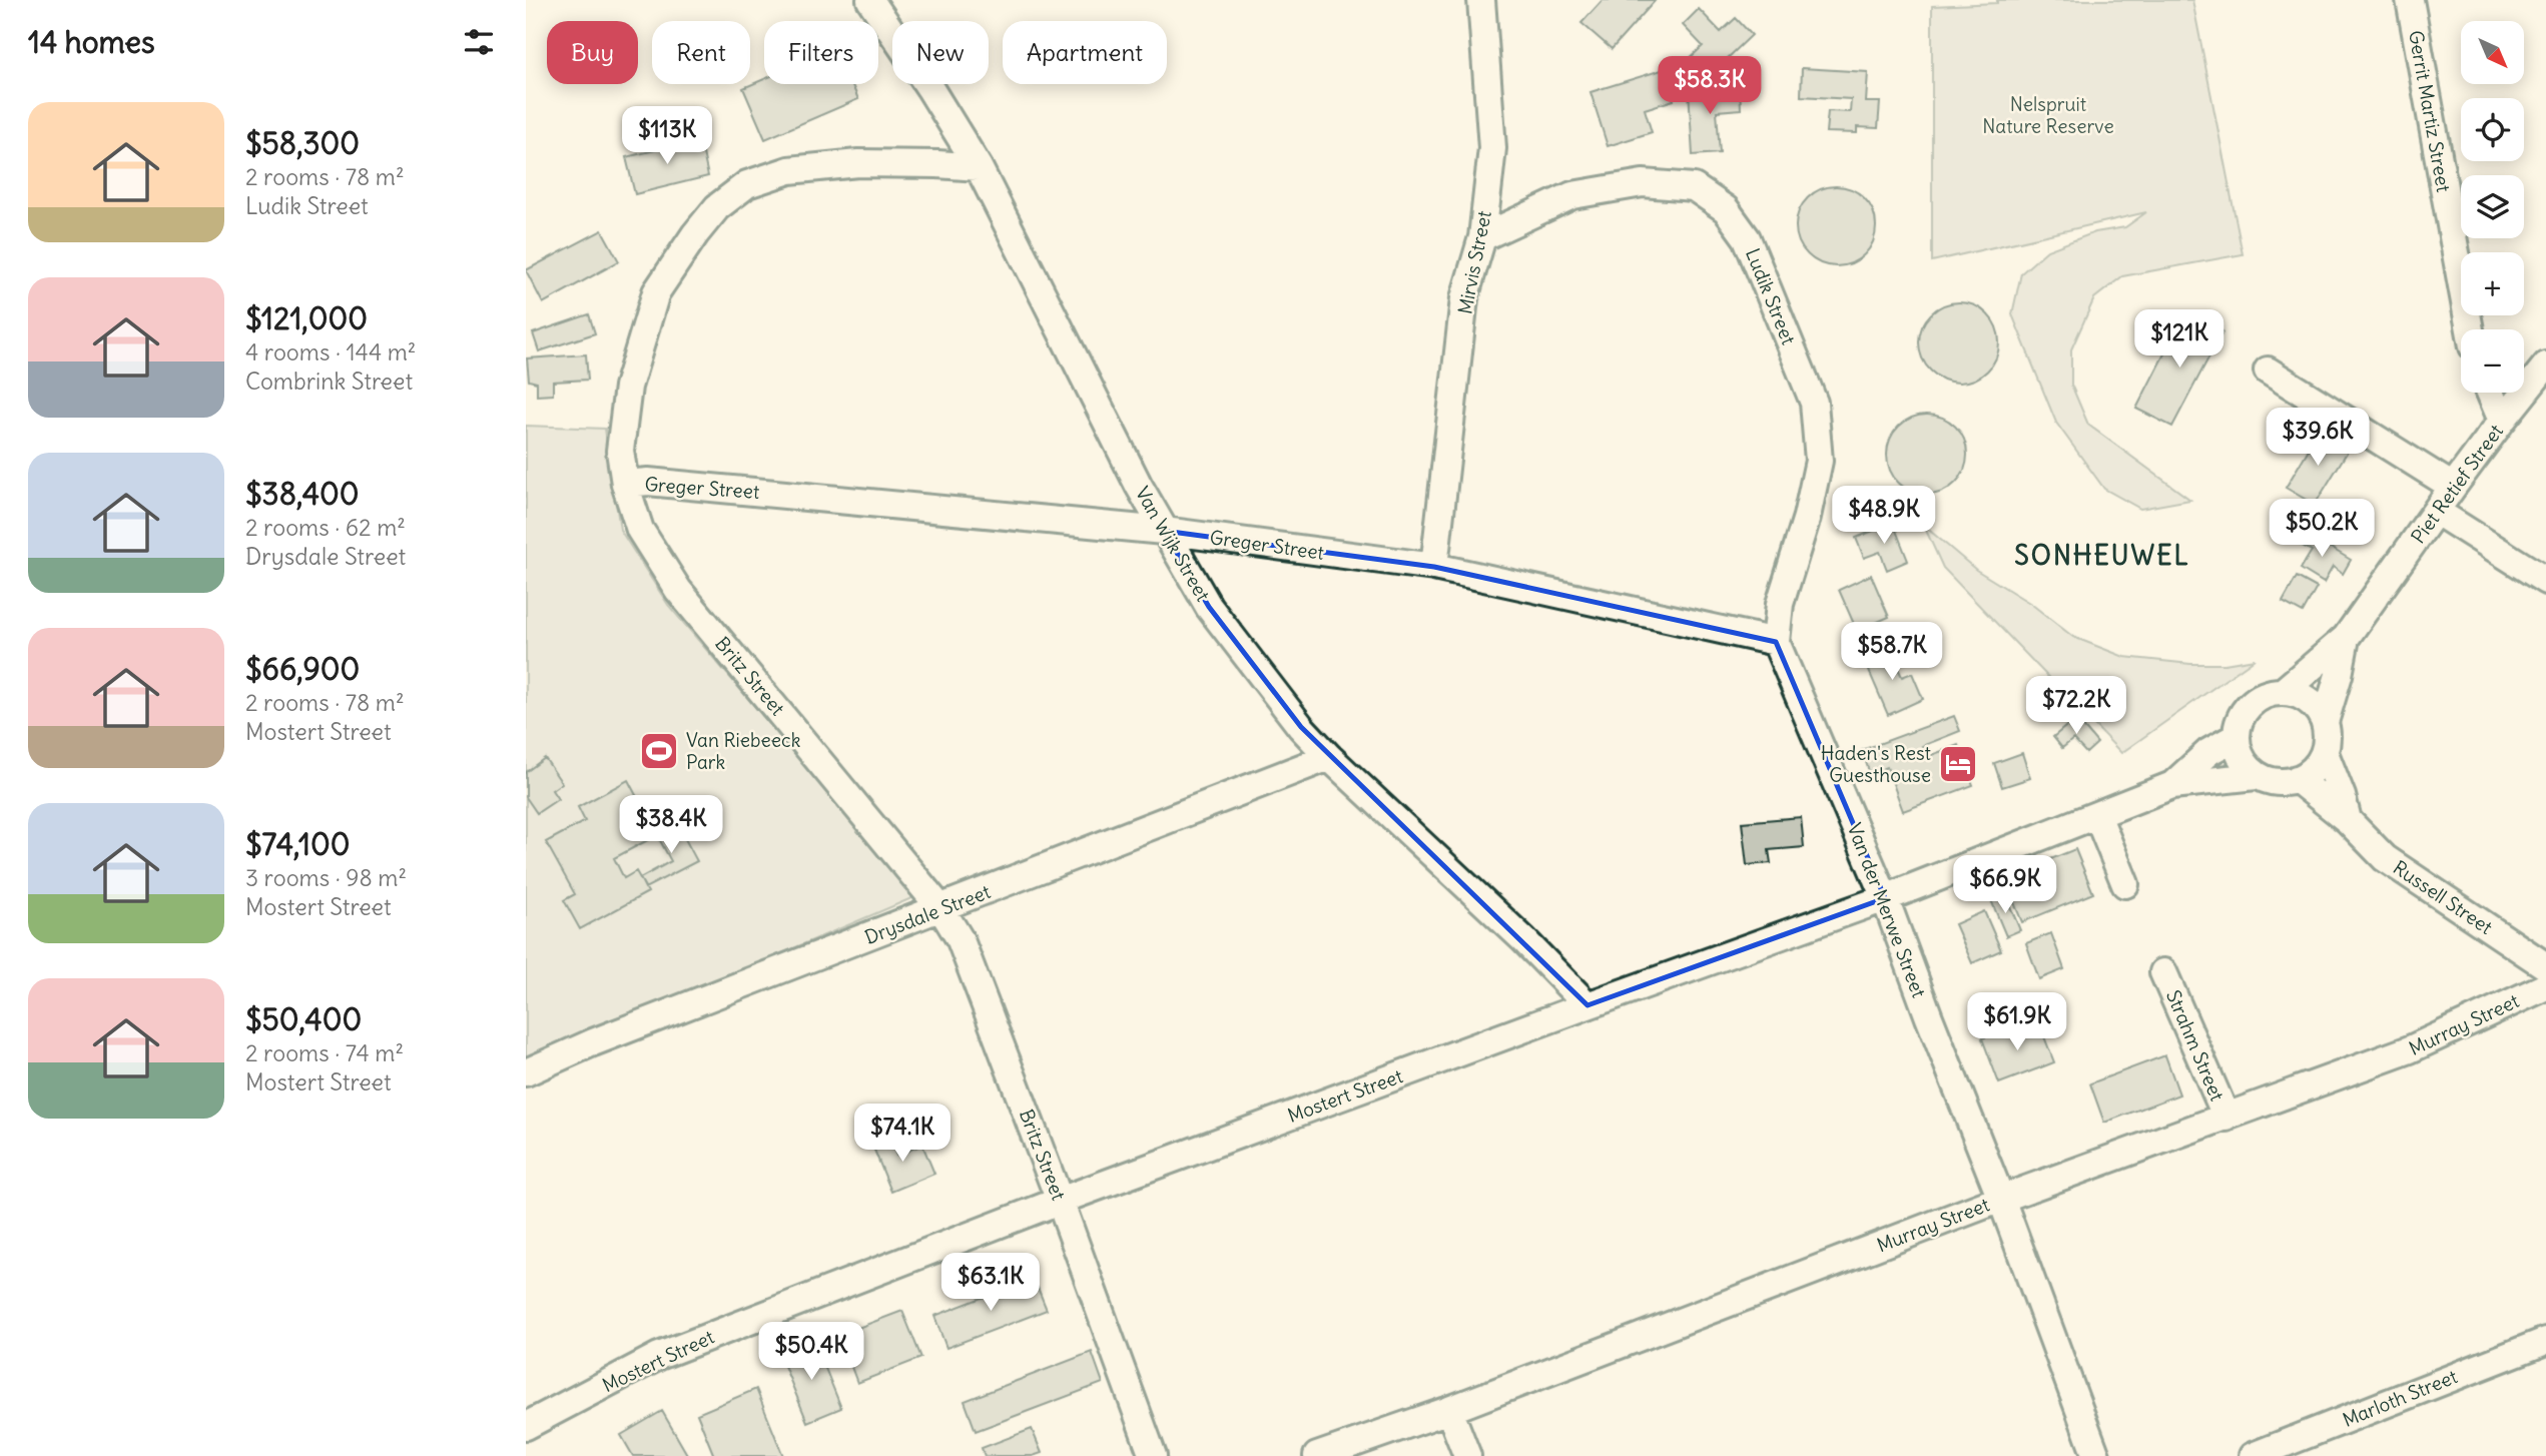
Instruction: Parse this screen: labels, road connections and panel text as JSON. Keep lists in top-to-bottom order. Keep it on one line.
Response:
{"streets":{"street":["Gerrit Martiz Street","Mirvis Street","Ludik Street","Piet Retief Street","Greger Street","Van Wijk Street","Britz Street","Russell Street","Van der Merwe Street","Drysdale Street","Murray Street","Strahm Street","Mostert Street","Marloth Street"]},"crossings":[["Mirvis Street","Ludik Street"],["Mirvis Street","Greger Street"],["Ludik Street","Greger Street"],["Ludik Street","Van der Merwe Street"],["Piet Retief Street","Russell Street"],["Piet Retief Street","Mostert Street"],["Greger Street","Van Wijk Street"],["Greger Street","Britz Street"],["Greger Street","Van der Merwe Street"],["Van Wijk Street","Britz Street"],["Van Wijk Street","Drysdale Street"],["Van Wijk Street","Mostert Street"],["Britz Street","Drysdale Street"],["Britz Street","Mostert Street"],["Russell Street","Mostert Street"],["Van der Merwe Street","Murray Street"],["Van der Merwe Street","Mostert Street"],["Murray Street","Strahm Street"]],"districts":["SONHEUWEL"],"parks":["Nelspruit Nature Reserve"],"places":{"sports":["Van Riebeeck Park"],"hotel":["Haden's Rest Guesthouse"]},"north":"bottom right","page":{"heading":"14 homes","map_buttons":["+","−"],"chip":["Buy","Rent","Filters","New","Apartment"],"price":["$58.3K","$113K","$121K","$39.6K","$48.9K","$50.2K","$58.7K","$72.2K","$38.4K","$66.9K","$61.9K","$74.1K","$63.1K","$50.4K"],"list":[{"name":"$58,300","note":"2 rooms · 78 m² · Ludik Street"},{"name":"$121,000","note":"4 rooms · 144 m² · Combrink Street"},{"name":"$38,400","note":"2 rooms · 62 m² · Drysdale Street"},{"name":"$66,900","note":"2 rooms · 78 m² · Mostert Street"},{"name":"$74,100","note":"3 rooms · 98 m² · Mostert Street"},{"name":"$50,400","note":"2 rooms · 74 m² · Mostert Street"}]}}
